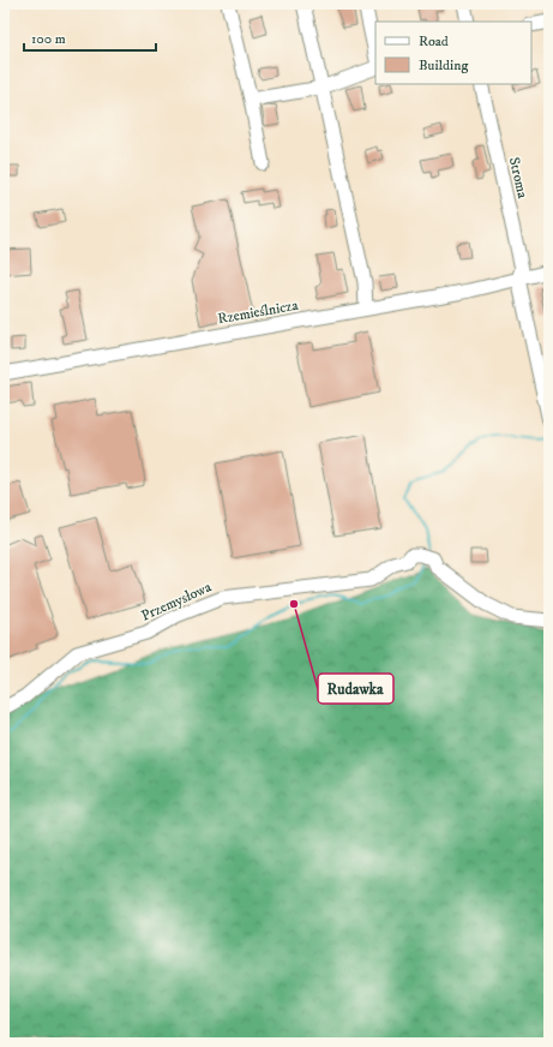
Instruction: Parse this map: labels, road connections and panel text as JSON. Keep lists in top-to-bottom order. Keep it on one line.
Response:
{"streets":{"street":["Stroma","Rzemieślnicza","Przemysłowa"]},"crossings":[["Stroma","Rzemieślnicza"]],"places":["Rudawka"],"legend":["Road","Building"],"scale_bar":"100 m"}
